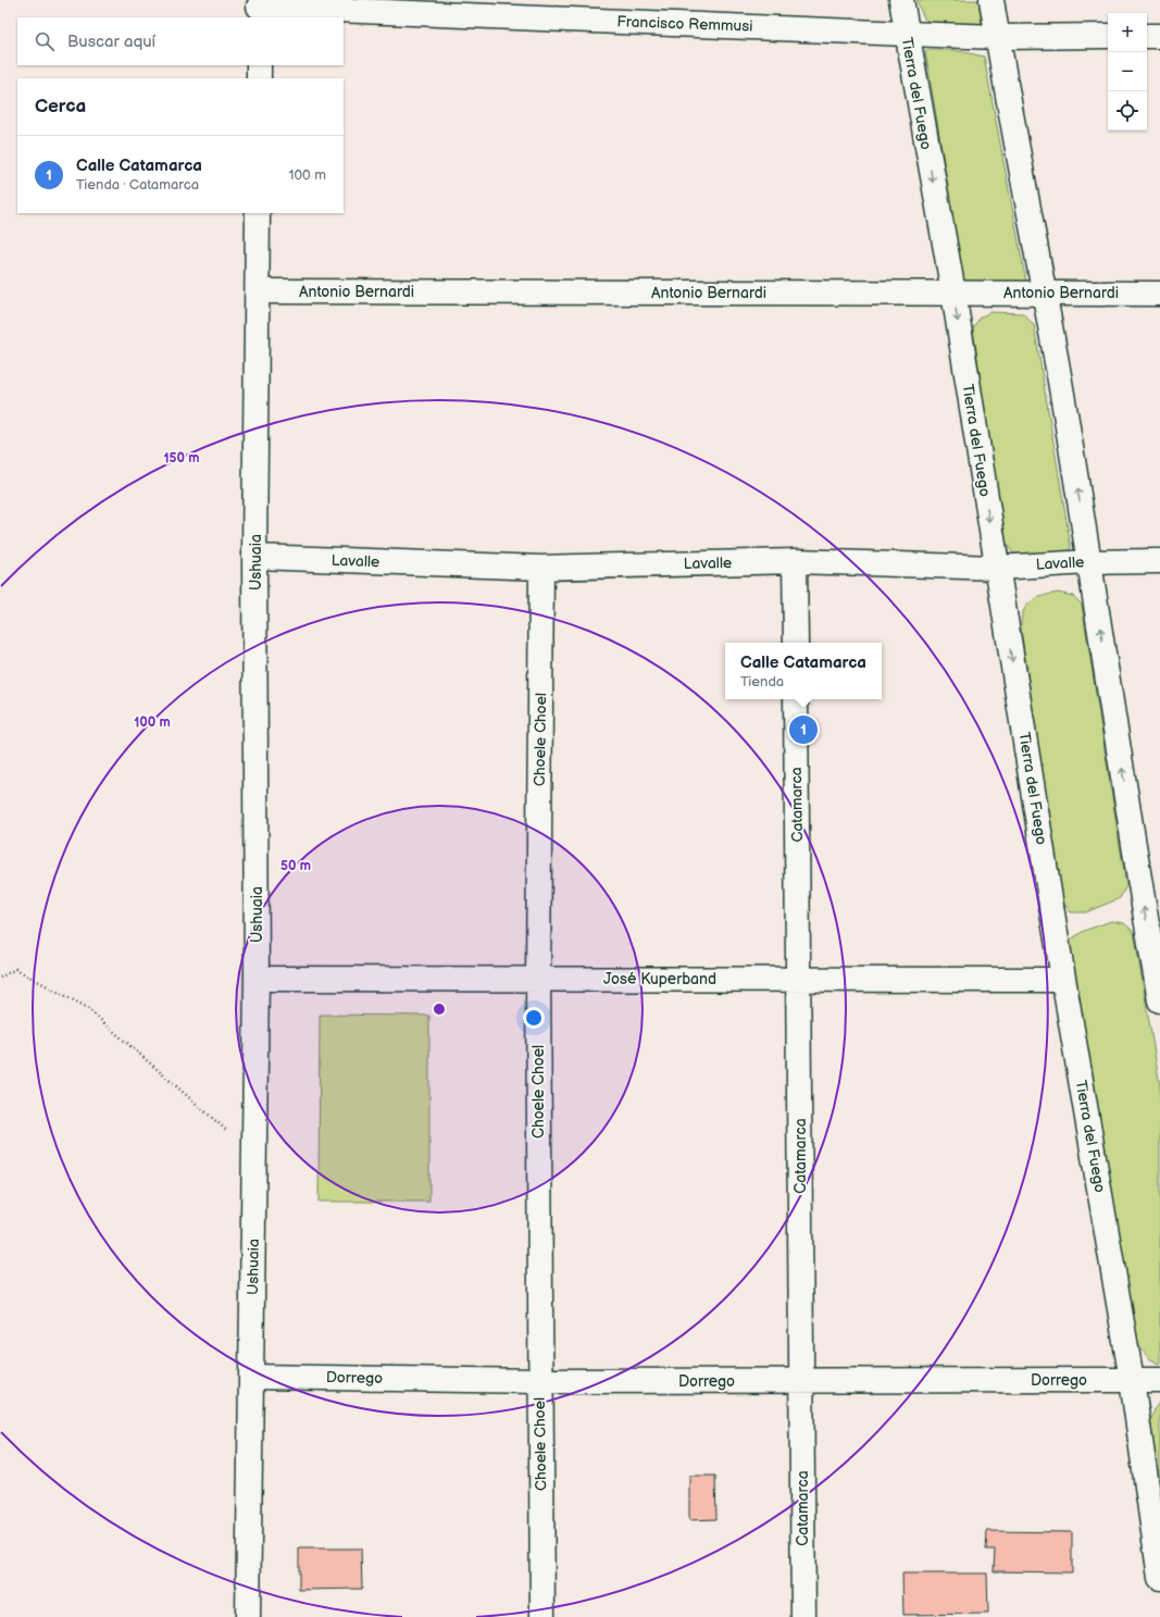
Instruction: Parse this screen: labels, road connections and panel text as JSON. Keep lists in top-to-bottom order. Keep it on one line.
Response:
{"streets":{"street":["Francisco Remmusi","Tierra del Fuego","Antonio Bernardi","Lavalle","Ushuaia","Choele Choel","Catamarca","José Kuperband","Dorrego"]},"crossings":[["Francisco Remmusi","Tierra del Fuego"],["Tierra del Fuego","Antonio Bernardi"],["Tierra del Fuego","Lavalle"],["Tierra del Fuego","José Kuperband"],["Tierra del Fuego","Dorrego"],["Antonio Bernardi","Ushuaia"],["Lavalle","Ushuaia"],["Lavalle","Choele Choel"],["Ushuaia","José Kuperband"],["Ushuaia","Dorrego"],["Choele Choel","José Kuperband"],["Choele Choel","Dorrego"],["Catamarca","José Kuperband"],["Catamarca","Dorrego"]],"page":{"map_buttons":["+","−"],"search":"Buscar aquí","heading":"Cerca","list":[{"mark":"1","name":"Calle Catamarca","note":"Tienda · Catamarca","value":"100 m"}],"popup":["Calle Catamarca","Tienda"],"pins":"1"},"rings":["150 m","100 m","50 m"]}
